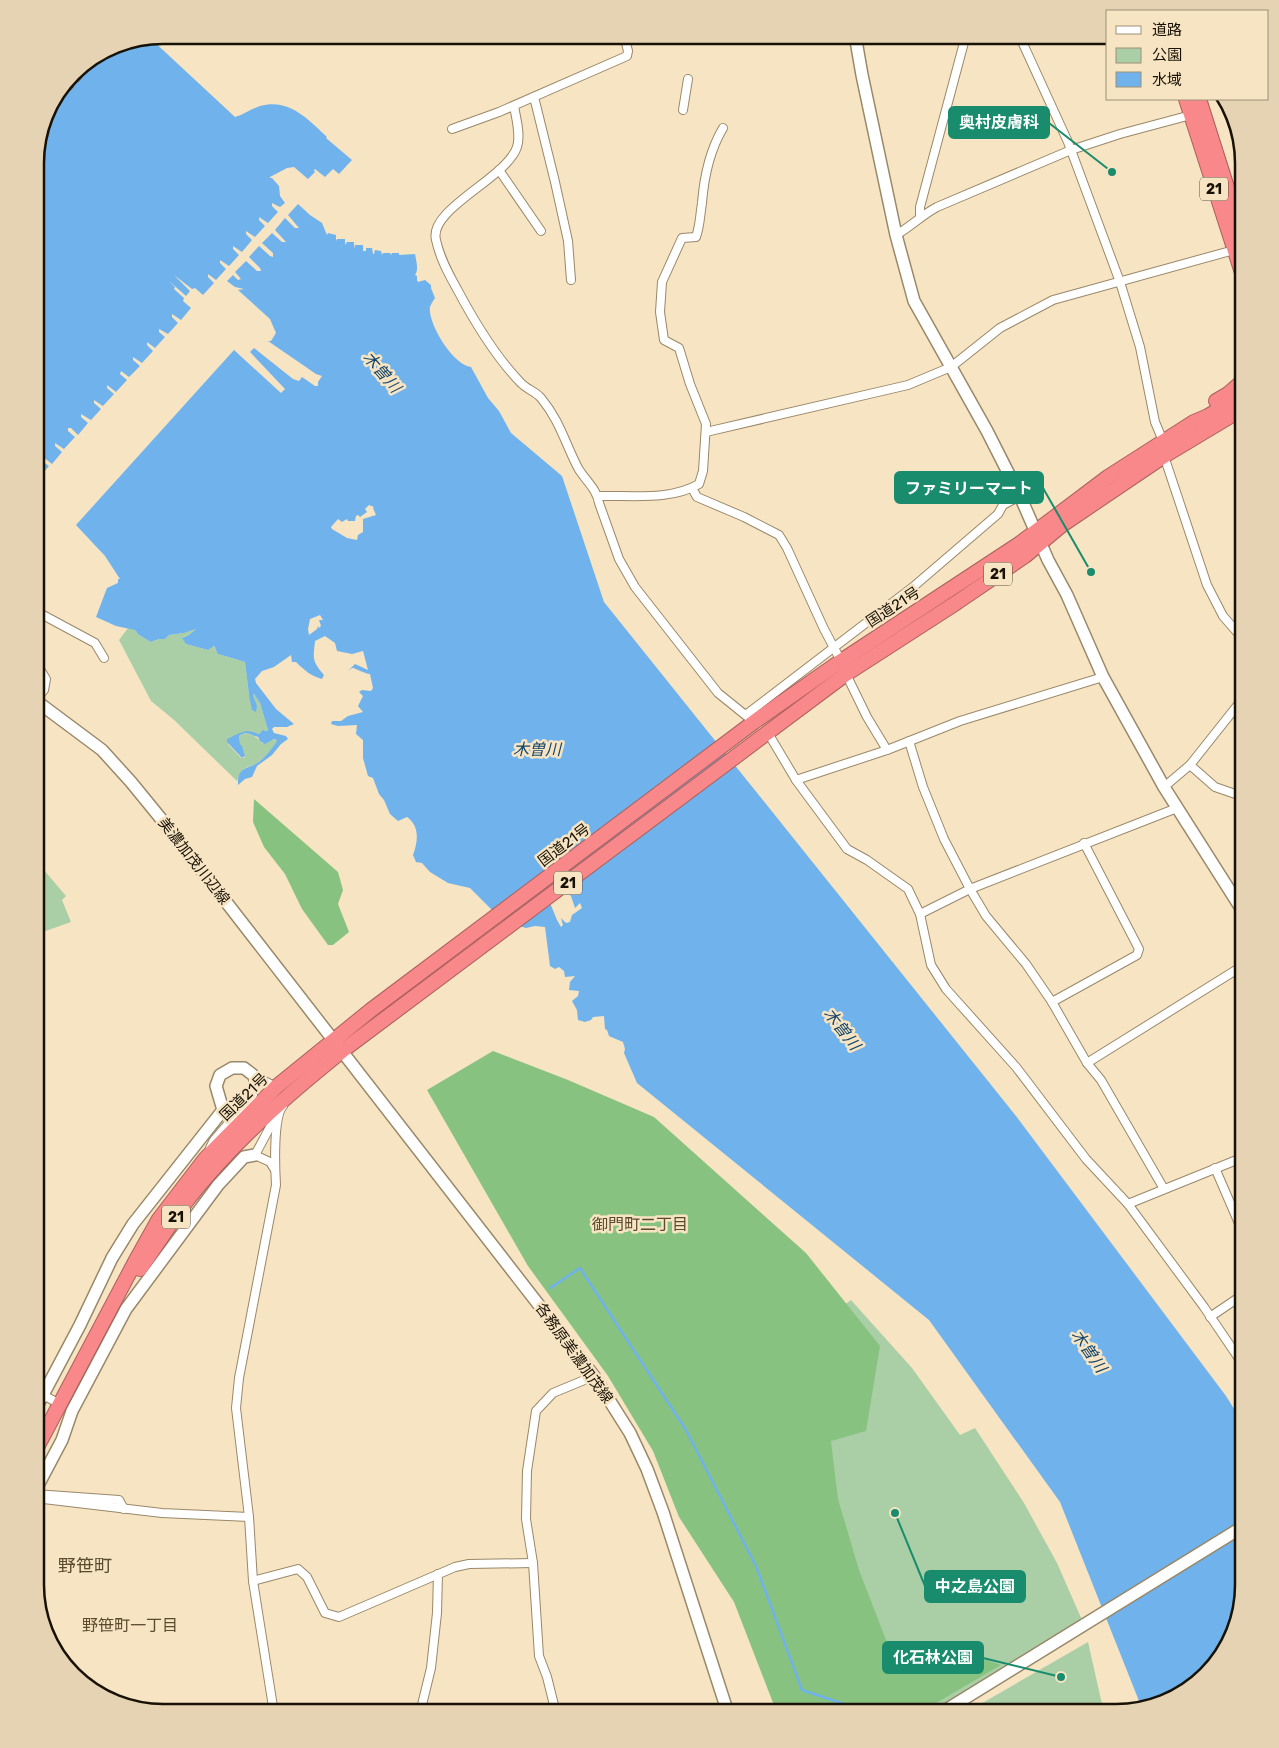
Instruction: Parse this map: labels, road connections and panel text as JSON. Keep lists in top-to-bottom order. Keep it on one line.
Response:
{"streets":{"highway":["21","国道21号"],"street":["美濃加茂川辺線","各務原美濃加茂線"]},"crossings":[["国道21号","美濃加茂川辺線"],["国道21号","各務原美濃加茂線"],["美濃加茂川辺線","各務原美濃加茂線"]],"districts":["御門町二丁目","野笹町","野笹町一丁目"],"water":["木曽川"],"places":["奥村皮膚科","ファミリーマート","中之島公園","化石林公園"],"legend":["道路","公園","水域"]}
